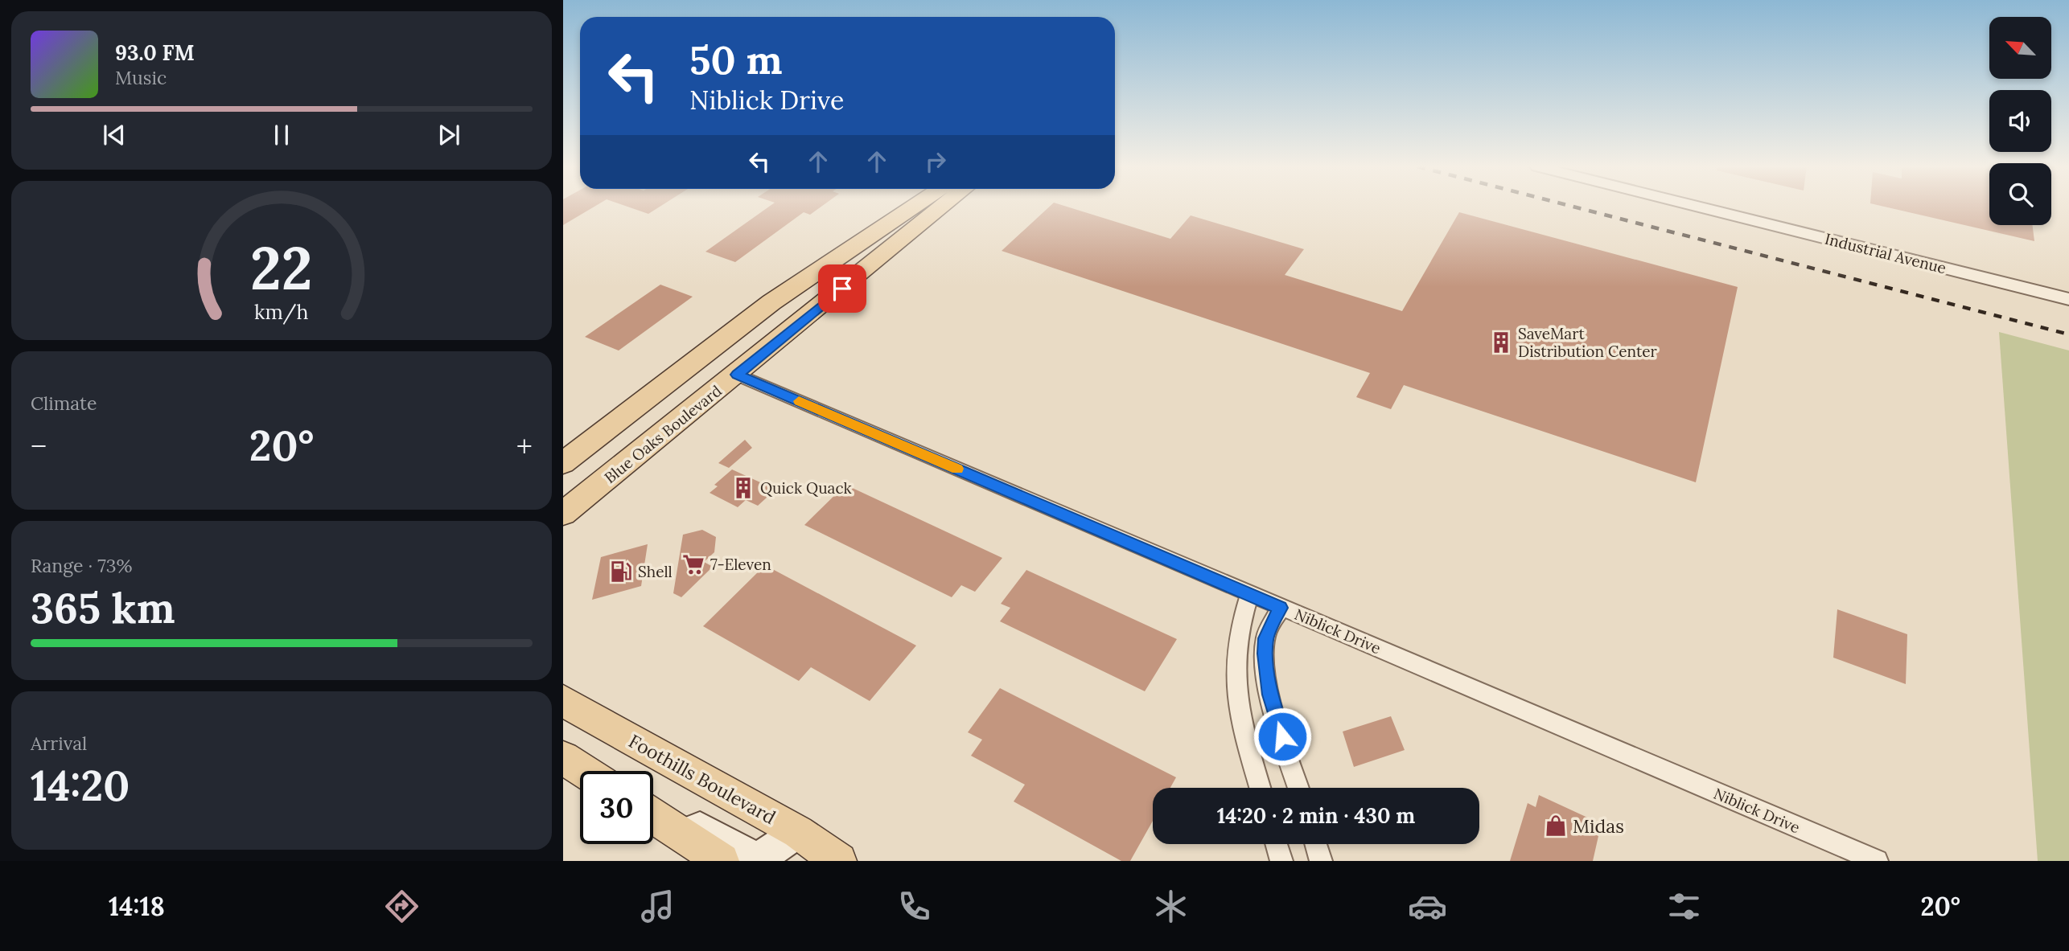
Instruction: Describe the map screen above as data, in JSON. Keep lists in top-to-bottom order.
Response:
{
  "streets": {
    "main road": ["Blue Oaks Boulevard", "Foothills Boulevard"],
    "street": ["Industrial Avenue", "Niblick Drive"]
  },
  "crossings": [
    ["Blue Oaks Boulevard", "Niblick Drive"]
  ],
  "places": {
    "building": ["SaveMart Distribution Center", "Quick Quack"],
    "supermarket": ["7-Eleven"],
    "fuel station": ["Shell"],
    "shop": ["Midas"]
  },
  "north": "top left",
  "page": {
    "turn": ["50 m", "Niblick Drive"],
    "song": ["93.0 FM", "Music"],
    "tile": [
      "Climate",
      ["Range · 73%", "365 km"],
      ["Arrival", "14:20"]
    ],
    "heat": ["−", "20°", "+"],
    "limit": "30",
    "trip": "14:20 · 2 min · 430 m",
    "tabs": ["14:18", "20°"],
    "gauge": ["22", "km/h"]
  }
}
